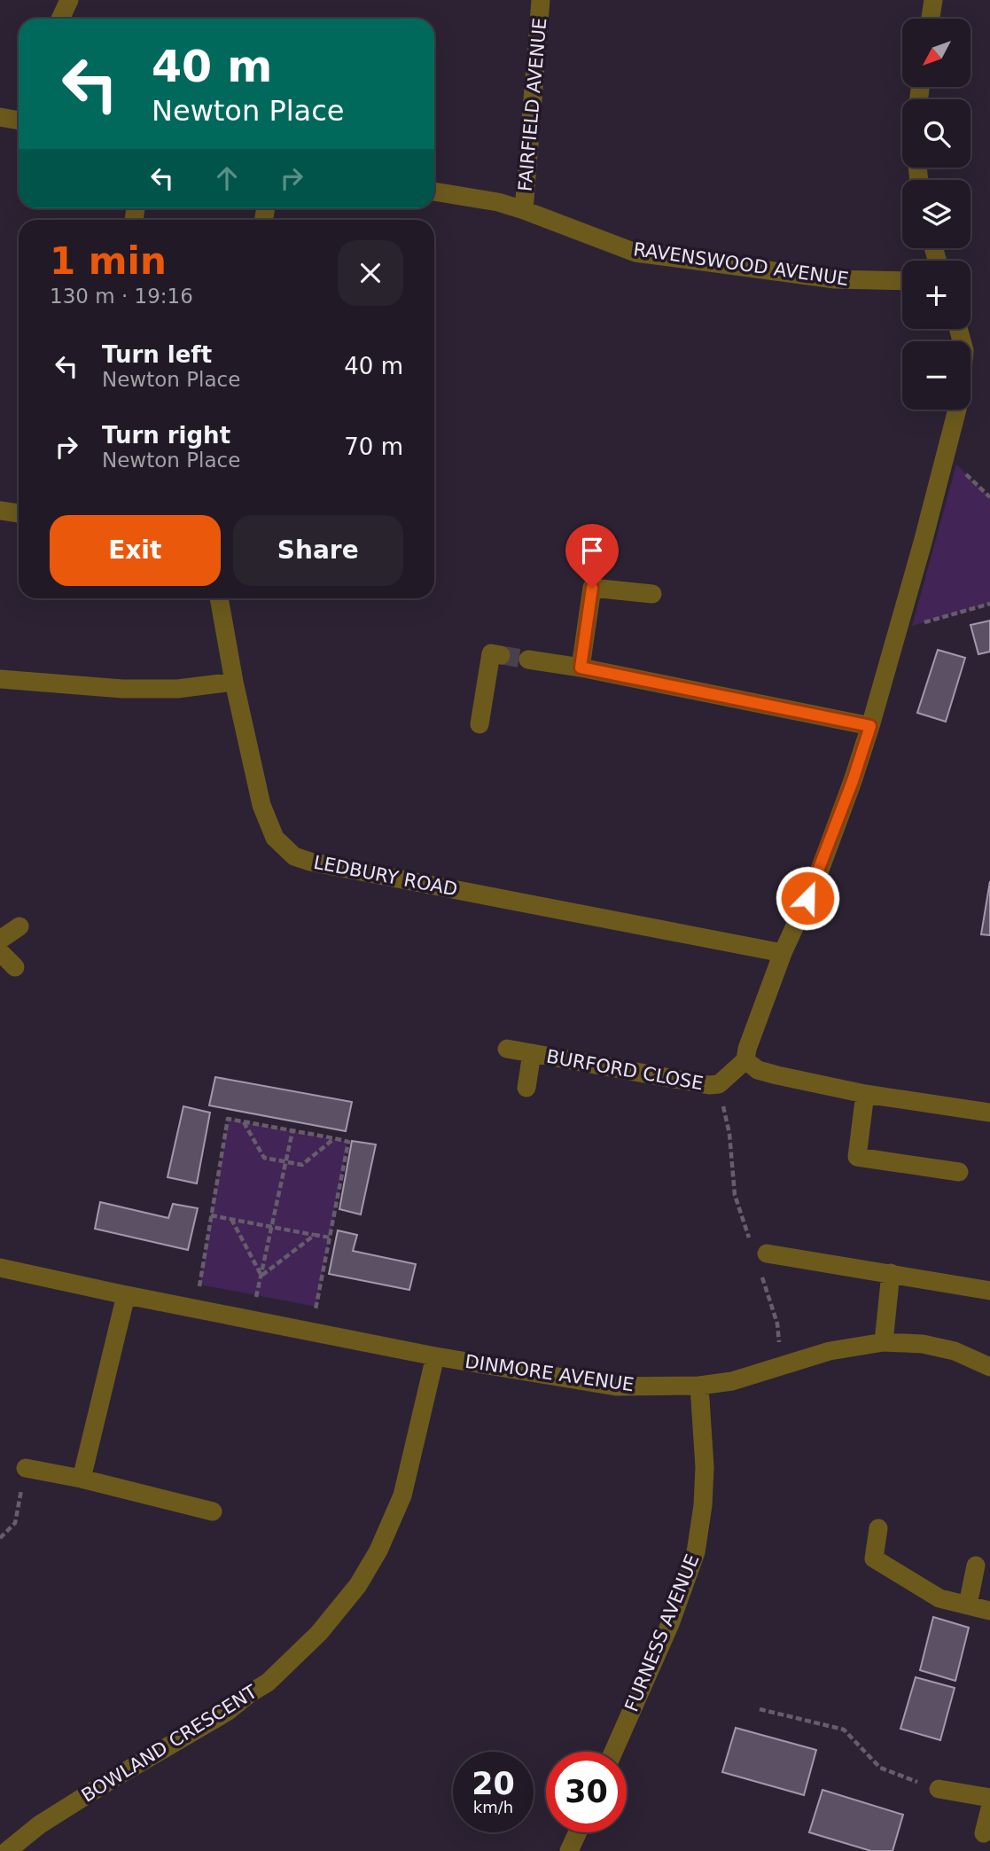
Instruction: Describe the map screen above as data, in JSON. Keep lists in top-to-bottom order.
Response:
{
  "streets": {
    "street": [
      "FAIRFIELD AVENUE",
      "RAVENSWOOD AVENUE",
      "LEDBURY ROAD",
      "BURFORD CLOSE",
      "DINMORE AVENUE",
      "FURNESS AVENUE",
      "BOWLAND CRESCENT"
    ]
  },
  "crossings": [
    ["FAIRFIELD AVENUE", "RAVENSWOOD AVENUE"],
    ["DINMORE AVENUE", "FURNESS AVENUE"],
    ["DINMORE AVENUE", "BOWLAND CRESCENT"]
  ],
  "north": "bottom left",
  "page": {
    "map_buttons": ["+", "−"],
    "turn": ["40 m", "Newton Place"],
    "heading": ["1 min", "130 m · 19:16"],
    "list": [
      {
        "name": "Turn left",
        "note": "Newton Place",
        "value": "40 m"
      },
      {
        "name": "Turn right",
        "note": "Newton Place",
        "value": "70 m"
      }
    ],
    "buttons": ["Exit", "Share"],
    "speed": "20 km/h",
    "limit": "30"
  }
}
